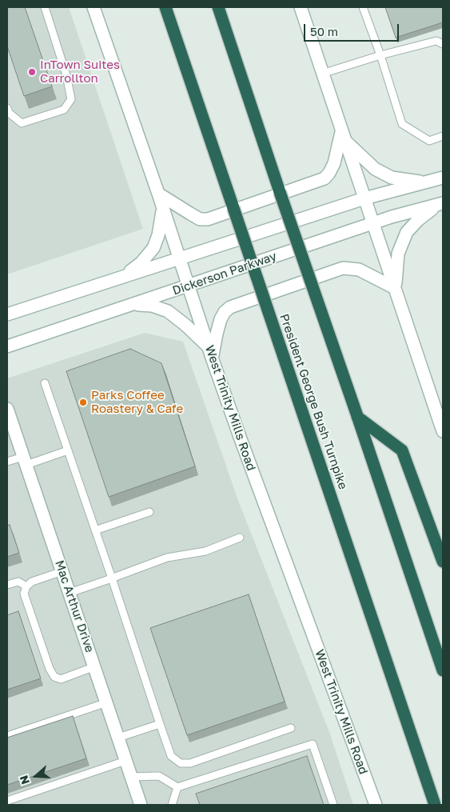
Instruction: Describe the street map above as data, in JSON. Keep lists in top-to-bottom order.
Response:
{
  "streets": {
    "highway": ["President George Bush Turnpike"],
    "main road": ["Dickerson Parkway", "West Trinity Mills Road", "Mac Arthur Drive"]
  },
  "crossings": [
    ["Dickerson Parkway", "West Trinity Mills Road"]
  ],
  "places": ["InTown Suites Carrollton", "Parks Coffee Roastery & Cafe"],
  "scale_bar": "50 m",
  "north": "left"
}
